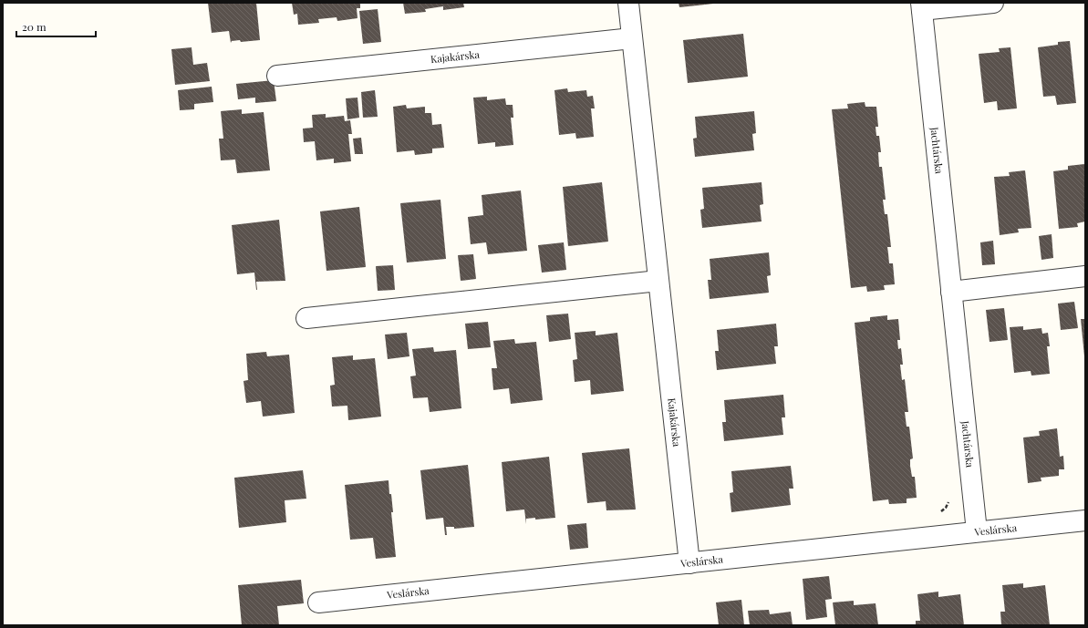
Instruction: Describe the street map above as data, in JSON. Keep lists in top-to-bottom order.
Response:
{
  "streets": {
    "street": ["Kajakárska", "Jachtárska", "Veslárska"]
  },
  "crossings": [
    ["Kajakárska", "Veslárska"],
    ["Jachtárska", "Veslárska"]
  ],
  "scale_bar": "20 m"
}
